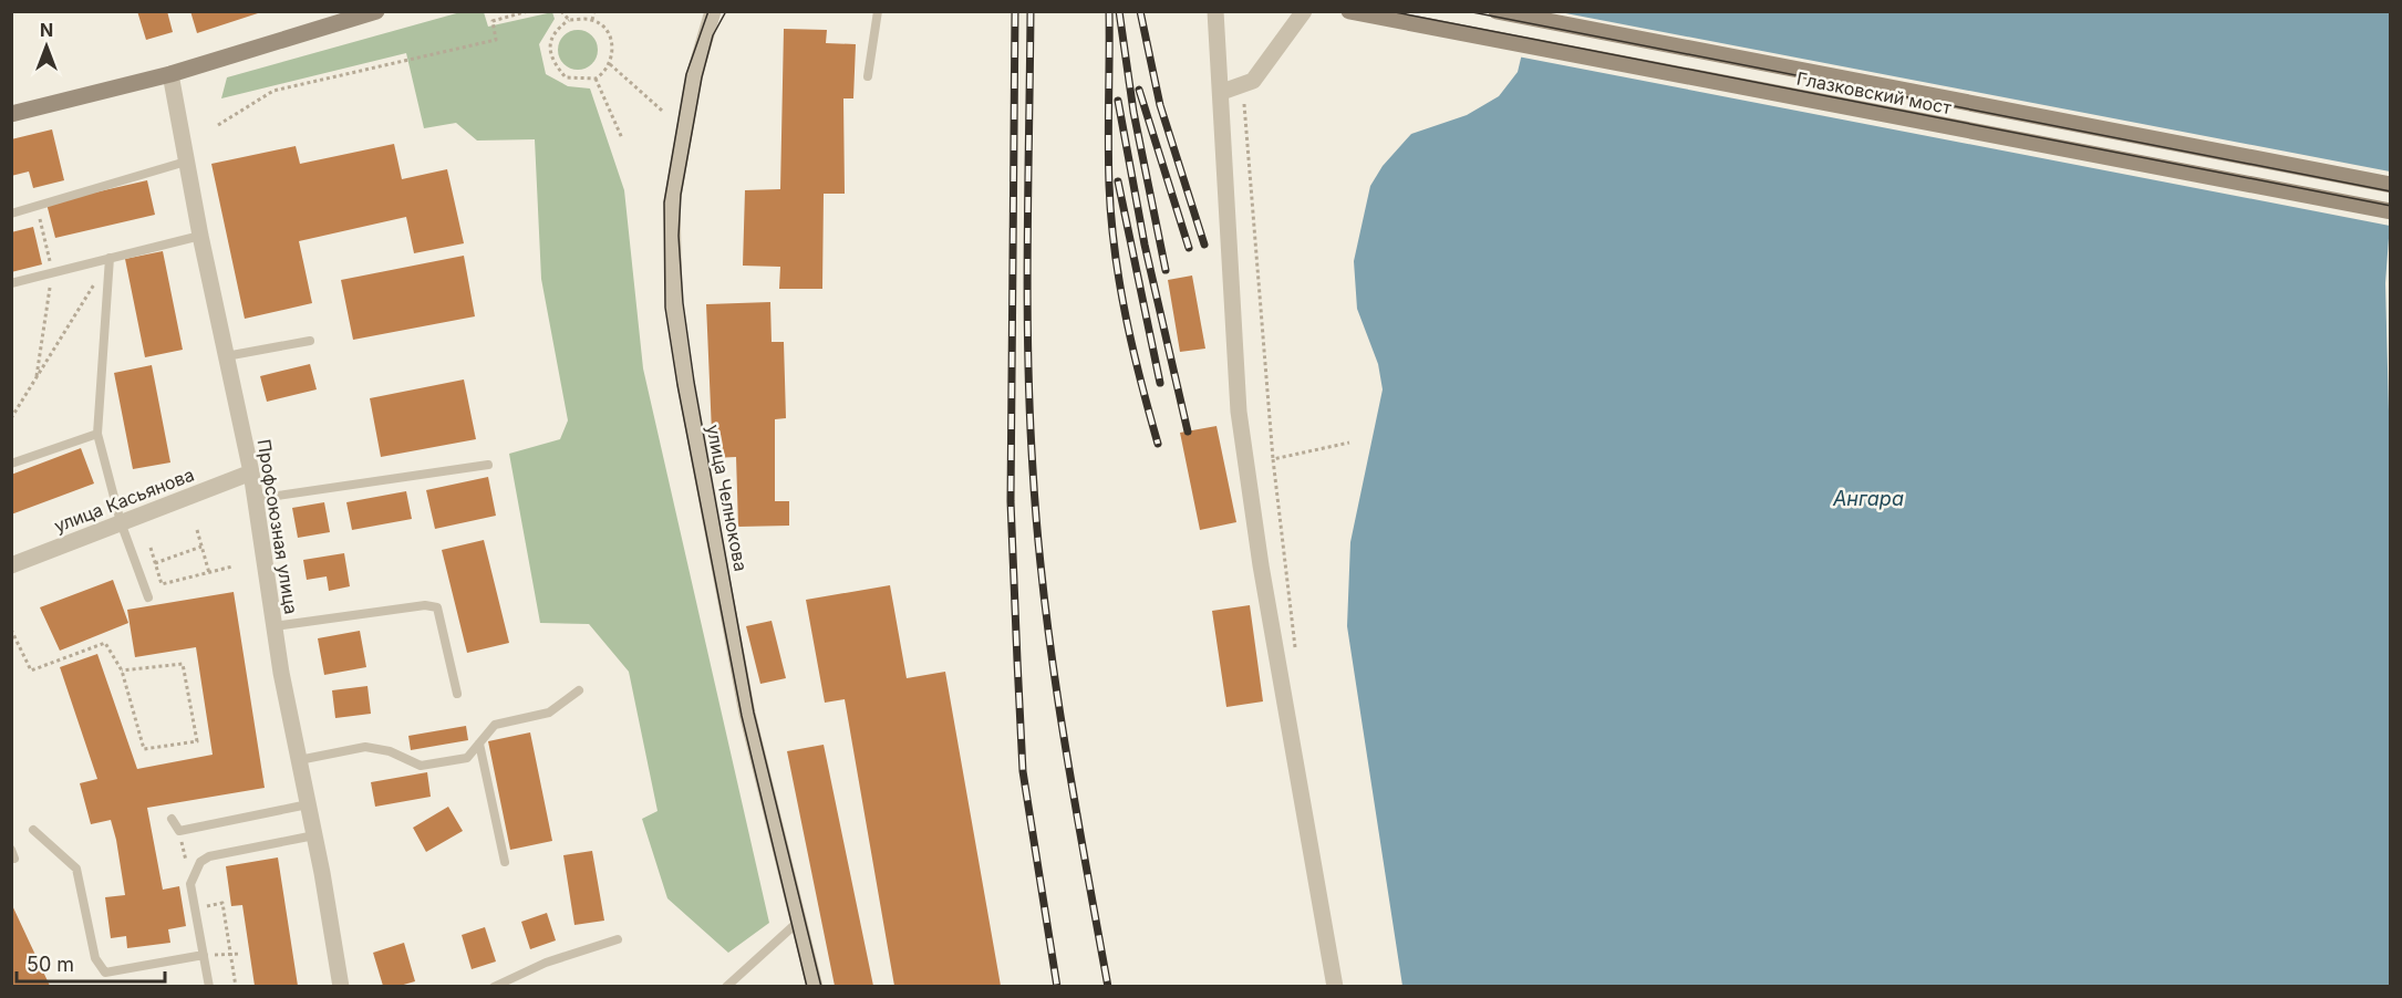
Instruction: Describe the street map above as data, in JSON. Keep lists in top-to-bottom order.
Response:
{
  "streets": {
    "main road": ["Глазковский мост"],
    "street": ["улица Челнокова", "улица Касьянова", "Профсоюзная улица"]
  },
  "crossings": [
    ["улица Касьянова", "Профсоюзная улица"]
  ],
  "water": ["Ангара"],
  "scale_bar": "50 m",
  "north": "top"
}
